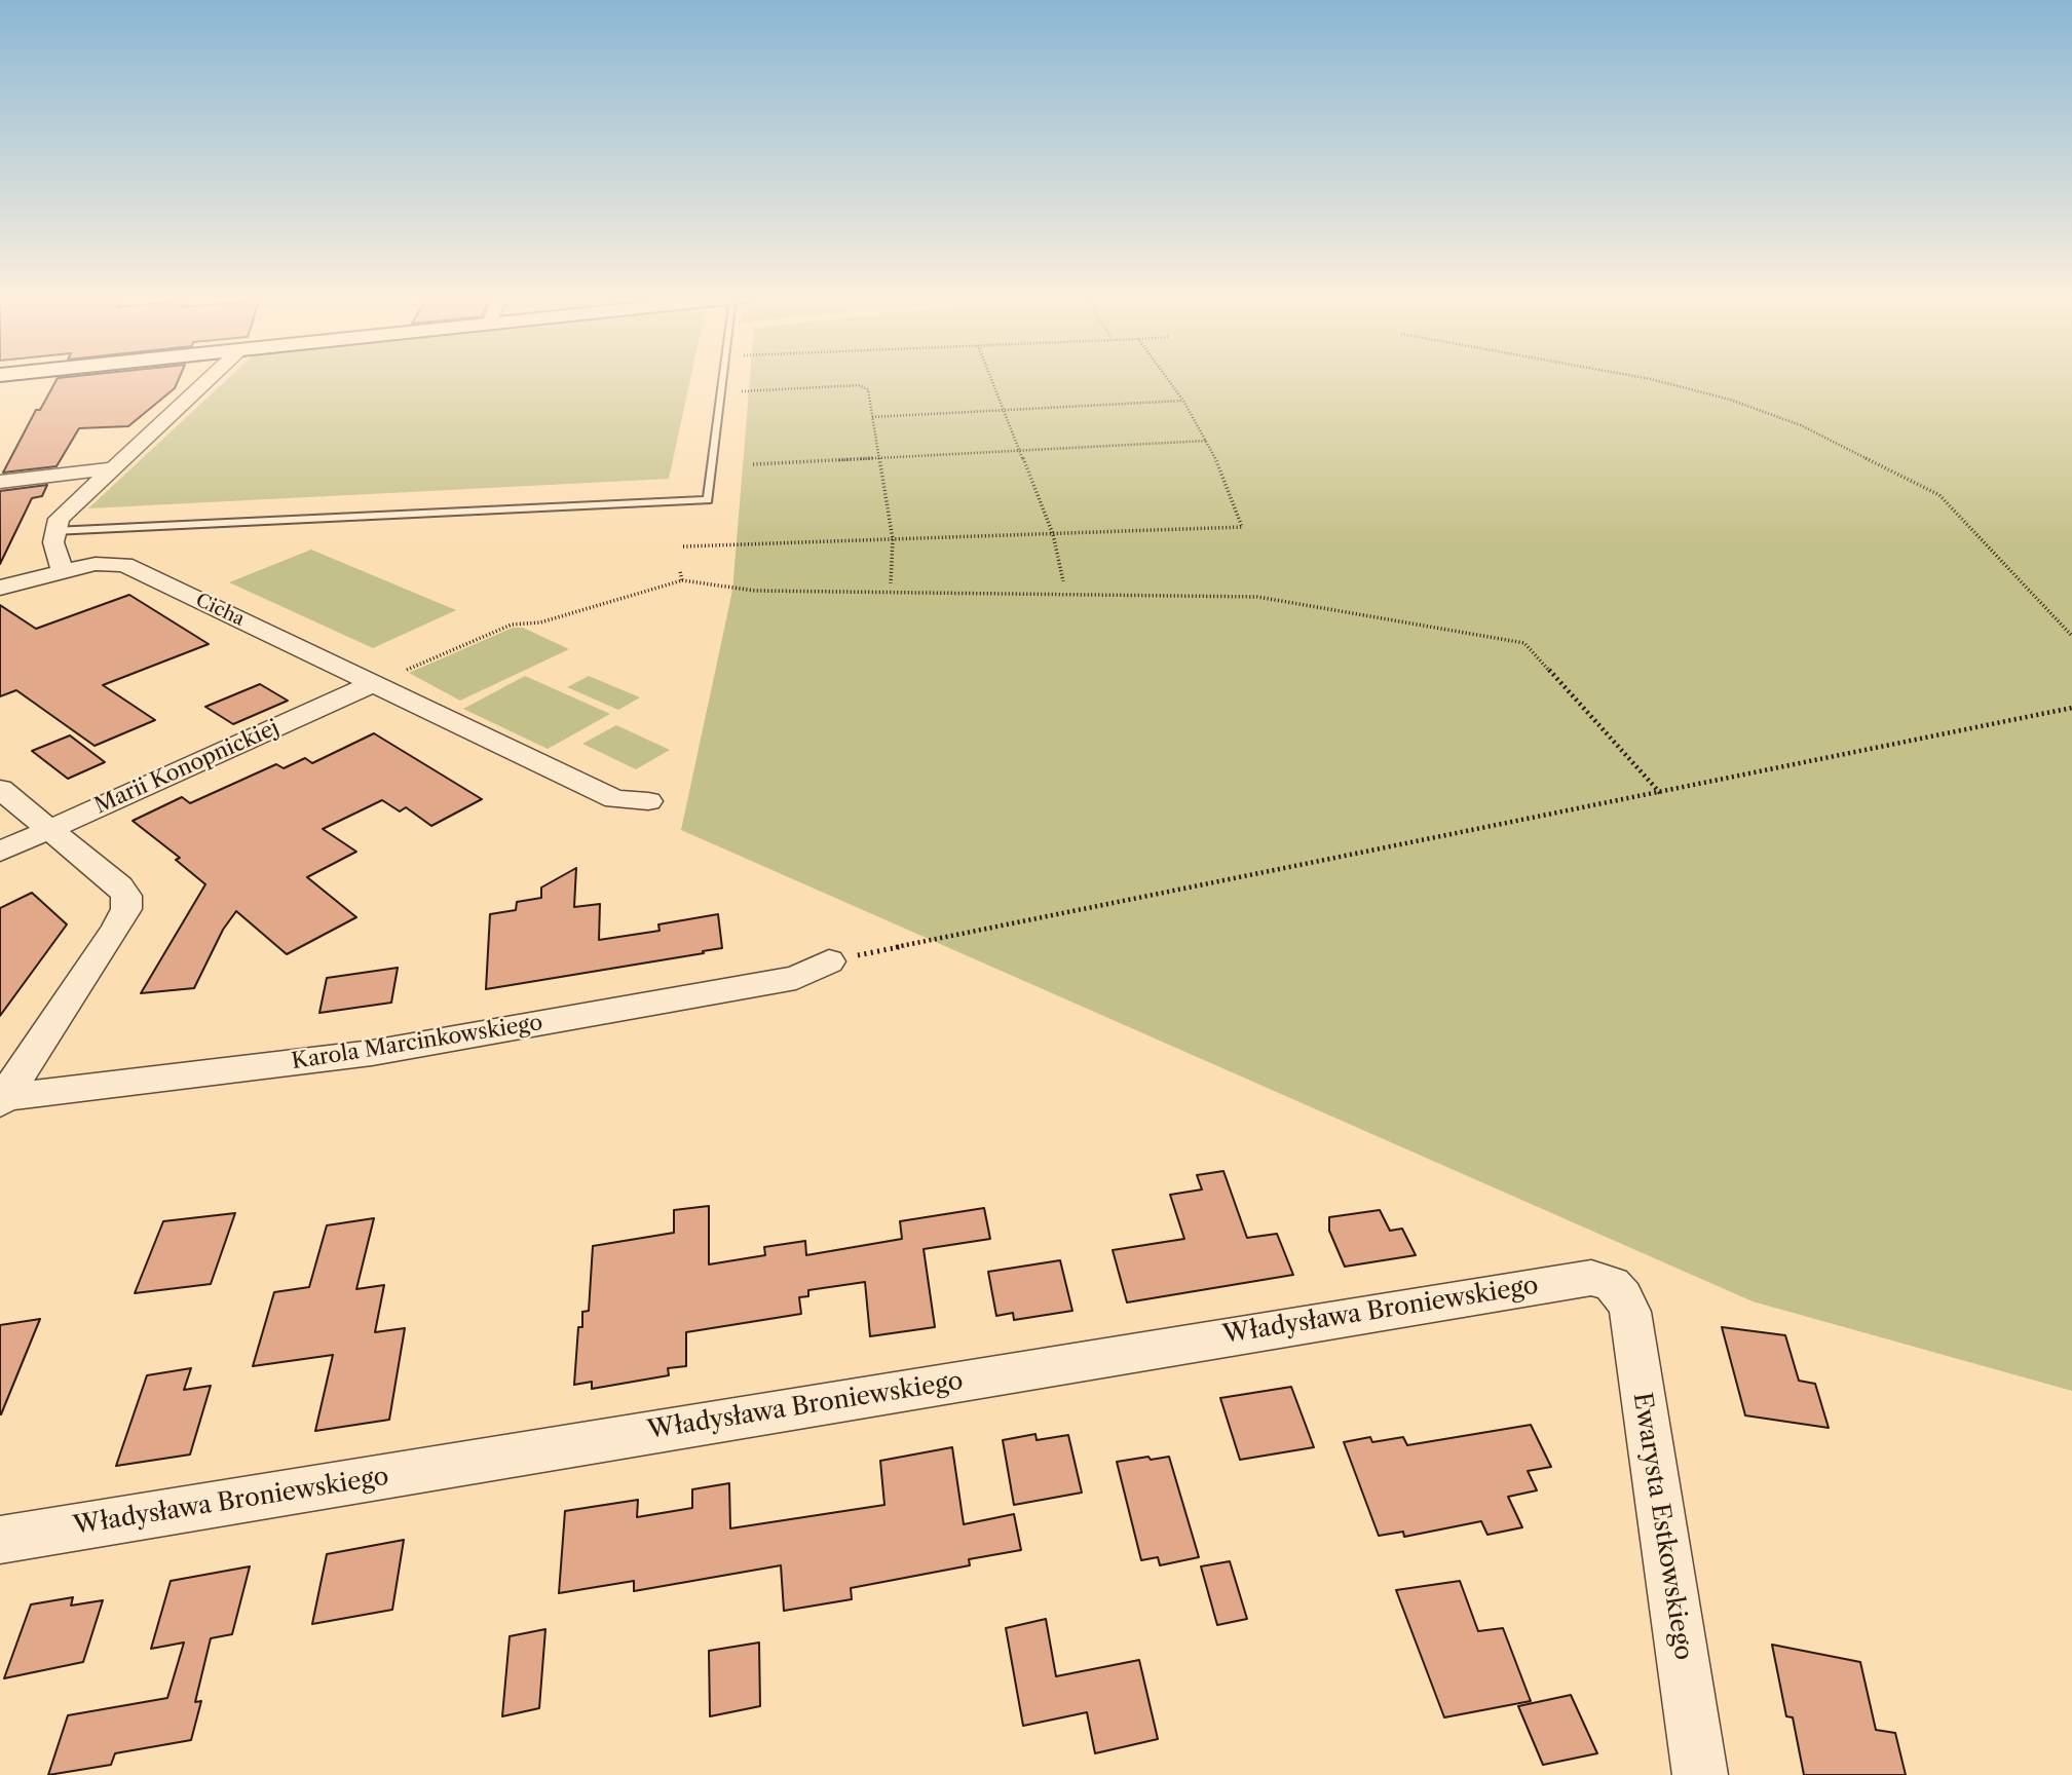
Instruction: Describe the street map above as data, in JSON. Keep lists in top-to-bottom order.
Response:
{
  "streets": {
    "street": [
      "Cicha",
      "Marii Konopnickiej",
      "Karola Marcinkowskiego",
      "Władysława Broniewskiego",
      "Ewarysta Estkowskiego"
    ]
  },
  "crossings": [
    ["Cicha", "Marii Konopnickiej"],
    ["Władysława Broniewskiego", "Ewarysta Estkowskiego"]
  ]
}
